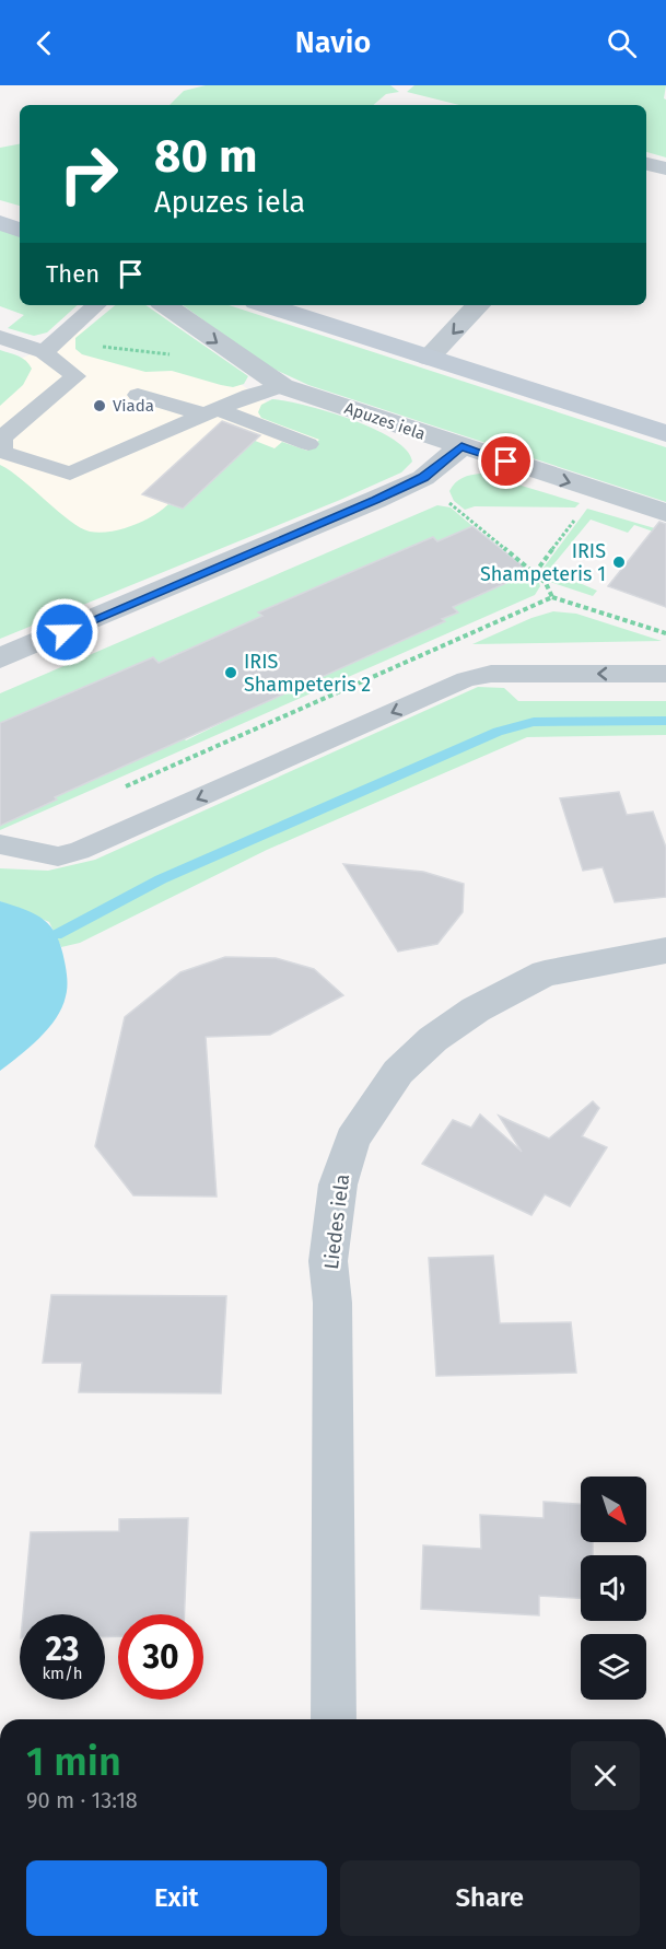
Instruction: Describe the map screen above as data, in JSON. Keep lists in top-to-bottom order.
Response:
{
  "streets": {
    "street": ["Apuzes iela", "Liedes iela"]
  },
  "places": ["Viada", "IRIS Shampeteris 1", "IRIS Shampeteris 2"],
  "north": "bottom right",
  "page": {
    "header": "Navio",
    "turn": ["80 m", "Apuzes iela"],
    "then": "Then",
    "speed": "23 km/h",
    "limit": "30",
    "heading": ["1 min", "90 m · 13:18"],
    "buttons": ["Exit", "Share"]
  }
}
